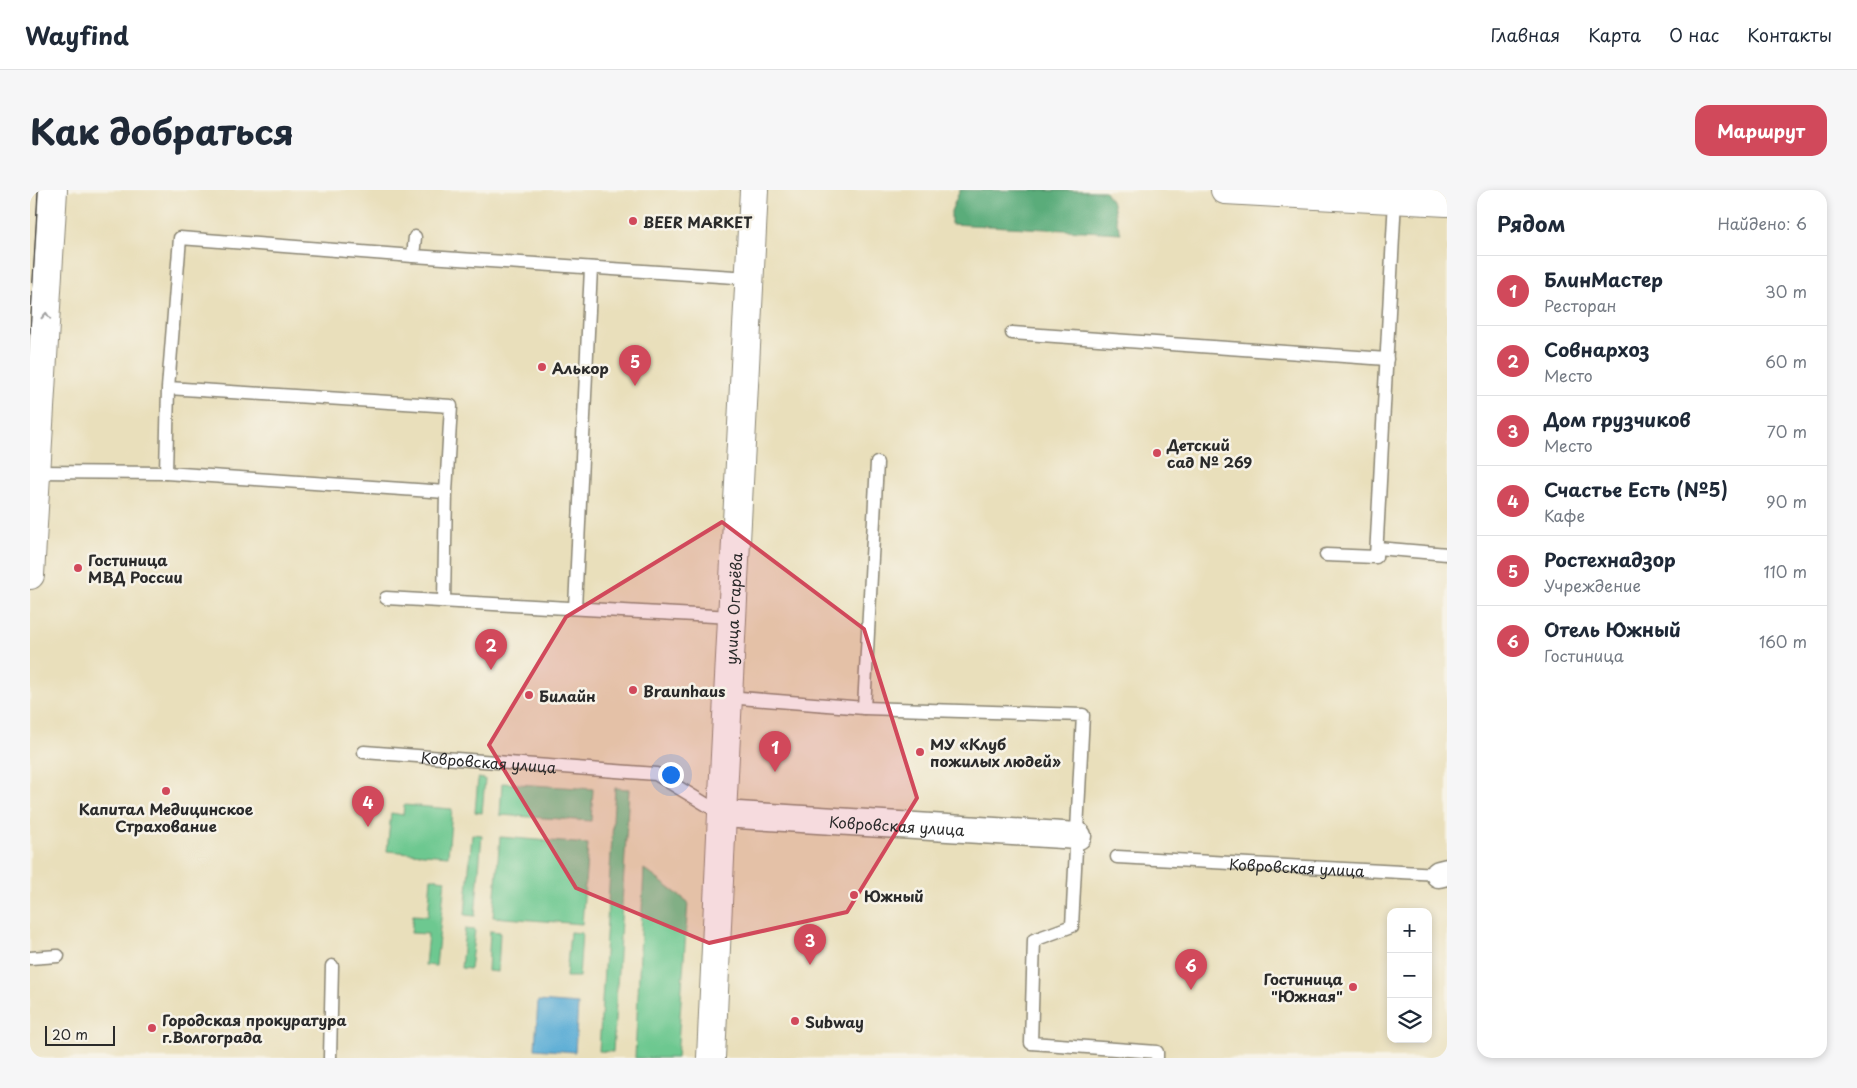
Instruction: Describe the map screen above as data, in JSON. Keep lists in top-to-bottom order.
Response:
{
  "streets": {
    "main road": ["улица Огарёва"],
    "street": ["Ковровская улица"]
  },
  "crossings": [
    ["улица Огарёва", "Ковровская улица"]
  ],
  "places": [
    "BEER MARKET",
    "Алькор",
    "Детский сад № 269",
    "Гостиница МВД России",
    "Braunhaus",
    "Билайн",
    "МУ «Клуб пожилых людей»",
    "Капитал Медицинское Страхование",
    "Южный",
    "Гостиница \"Южная\"",
    "Subway",
    "Городская прокуратура г.Волгограда"
  ],
  "scale_bar": "20 m",
  "page": {
    "header": "Wayfind",
    "nav": [
      "Главная",
      "Карта",
      "О нас",
      "Контакты"
    ],
    "title": "Как добраться",
    "buttons": "Маршрут",
    "heading": ["Рядом", "Найдено: 6"],
    "list": [
      {
        "mark": "1",
        "name": "БлинМастер",
        "note": "Ресторан",
        "value": "30 m"
      },
      {
        "mark": "2",
        "name": "Совнархоз",
        "note": "Место",
        "value": "60 m"
      },
      {
        "mark": "3",
        "name": "Дом грузчиков",
        "note": "Место",
        "value": "70 m"
      },
      {
        "mark": "4",
        "name": "Счастье Есть (№5)",
        "note": "Кафе",
        "value": "90 m"
      },
      {
        "mark": "5",
        "name": "Ростехнадзор",
        "note": "Учреждение",
        "value": "110 m"
      },
      {
        "mark": "6",
        "name": "Отель Южный",
        "note": "Гостиница",
        "value": "160 m"
      }
    ],
    "pins": [
      "5",
      "2",
      "1",
      "4",
      "3",
      "6"
    ],
    "map_buttons": ["+", "−"],
    "scale": "20 m"
  }
}
